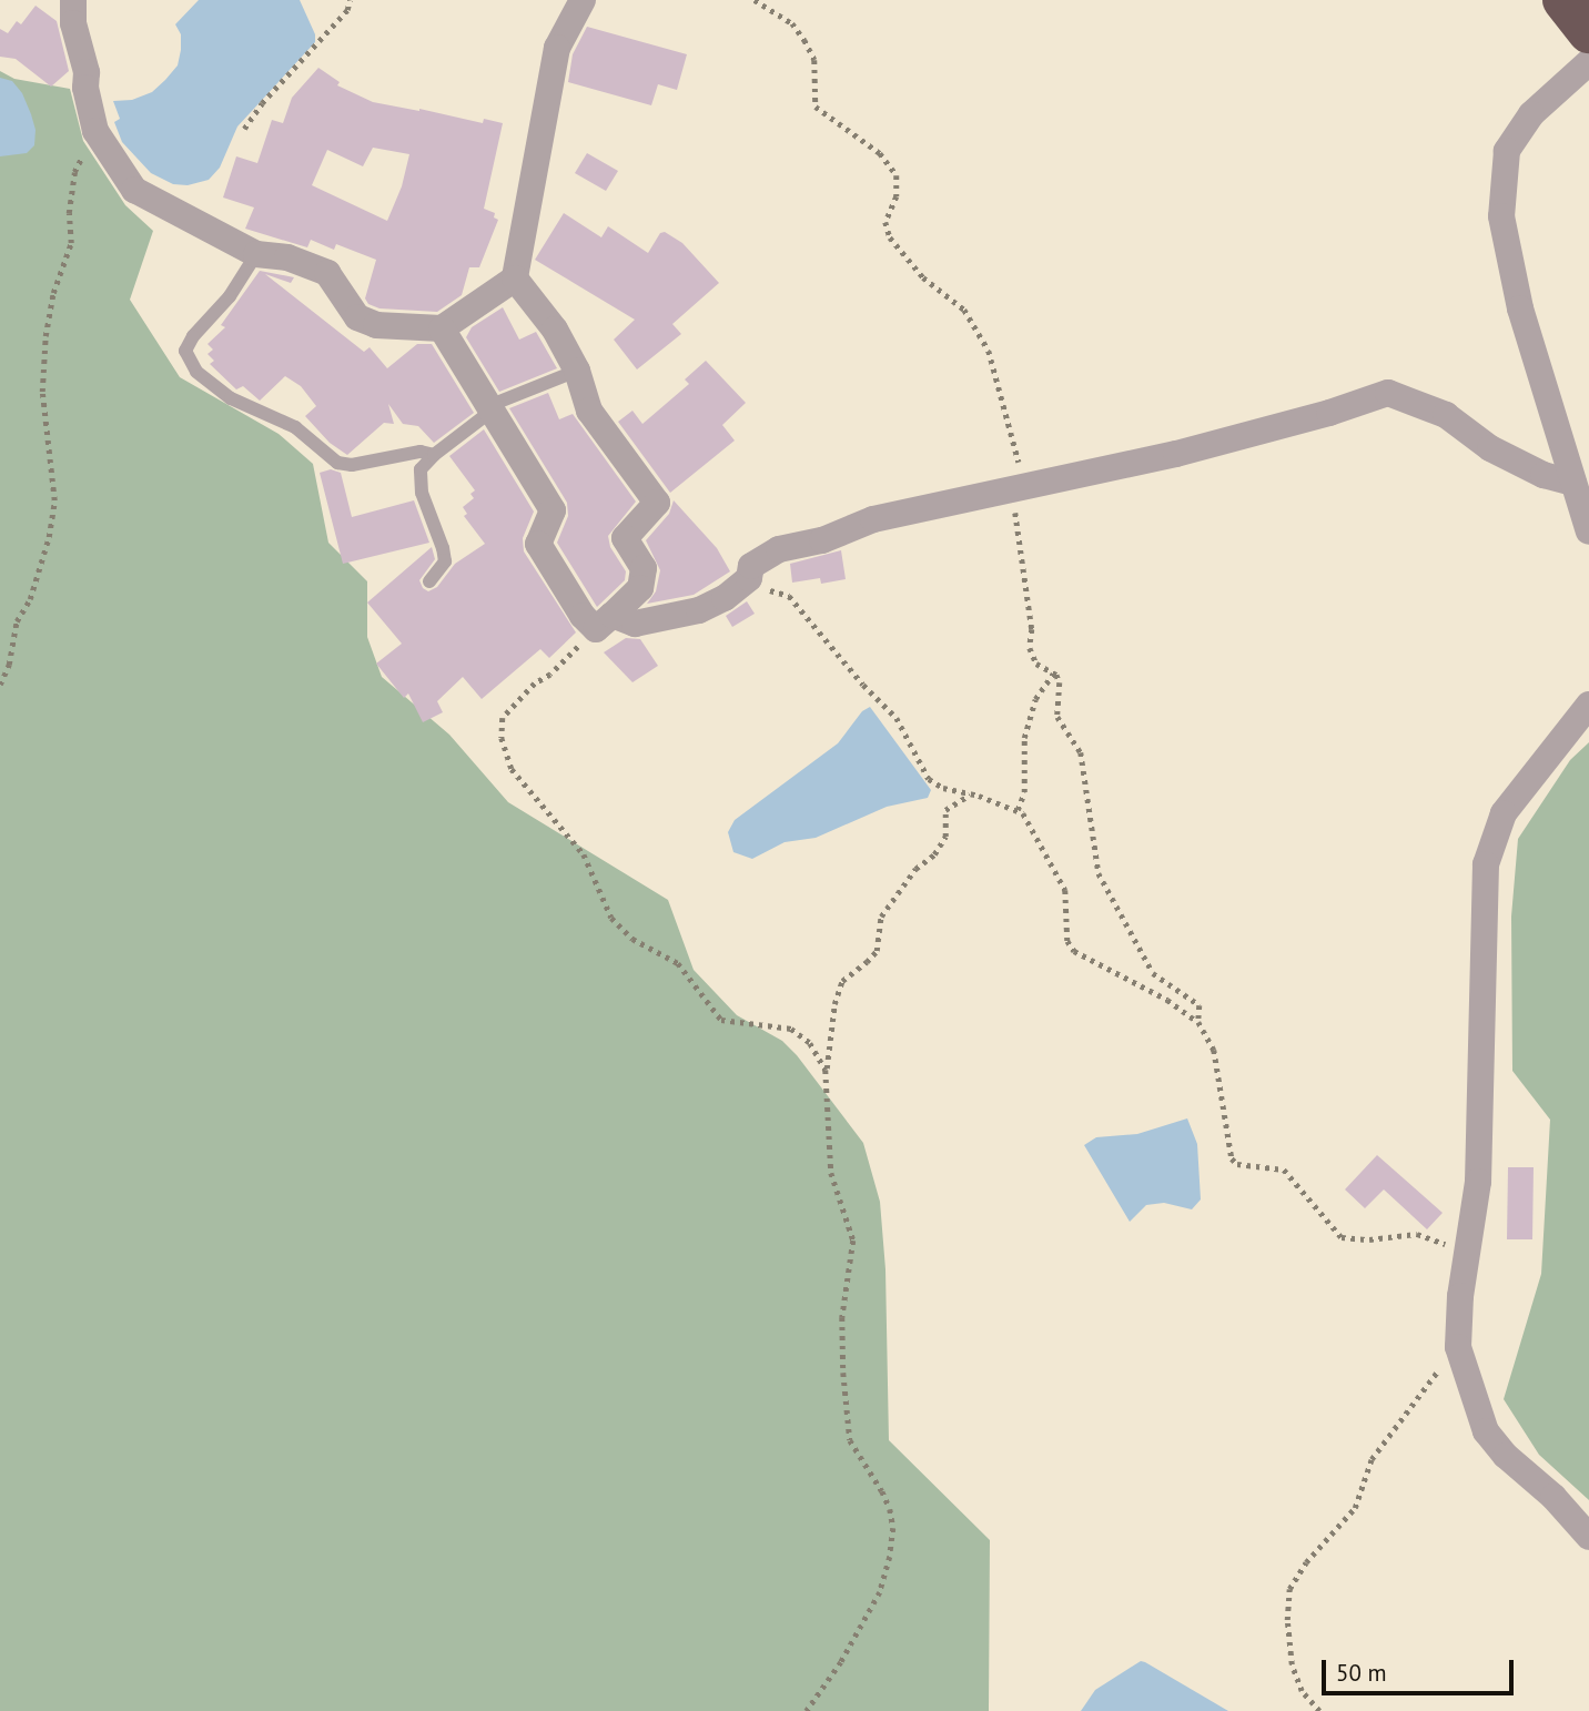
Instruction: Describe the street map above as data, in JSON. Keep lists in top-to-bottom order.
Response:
{
  "scale_bar": "50 m"
}
